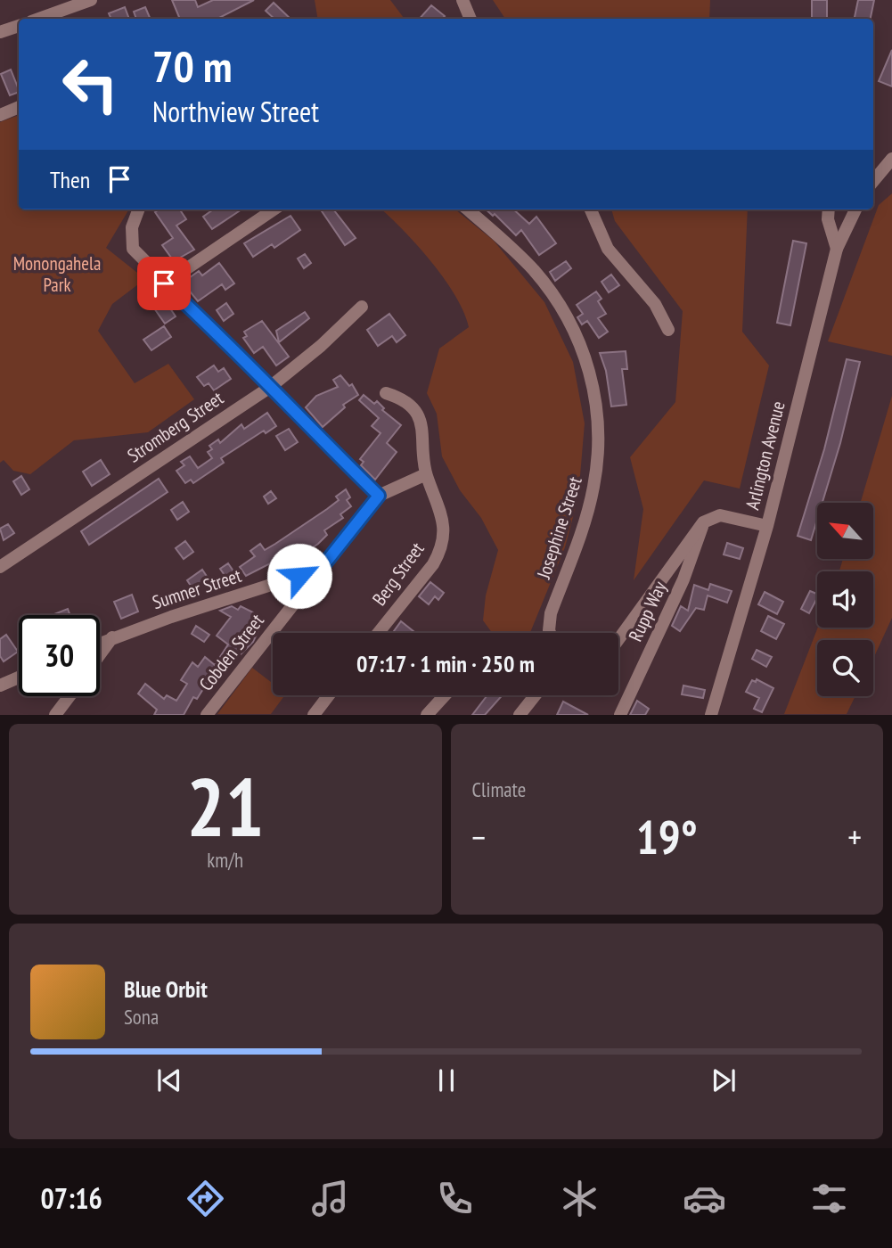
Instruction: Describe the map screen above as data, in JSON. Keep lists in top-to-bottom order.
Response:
{
  "streets": {
    "street": [
      "Stromberg Street",
      "Arlington Avenue",
      "Josephine Street",
      "Berg Street",
      "Sumner Street",
      "Rupp Way",
      "Cobden Street"
    ]
  },
  "crossings": [
    ["Sumner Street", "Cobden Street"]
  ],
  "parks": ["Monongahela Park"],
  "north": "top left",
  "page": {
    "turn": ["70 m", "Northview Street"],
    "then": "Then",
    "limit": "30",
    "trip": "07:17 · 1 min · 250 m",
    "tile": [
      ["21", "km/h"],
      "Climate"
    ],
    "heat": ["−", "19°", "+"],
    "song": ["Blue Orbit", "Sona"],
    "tabs": "07:16"
  }
}
